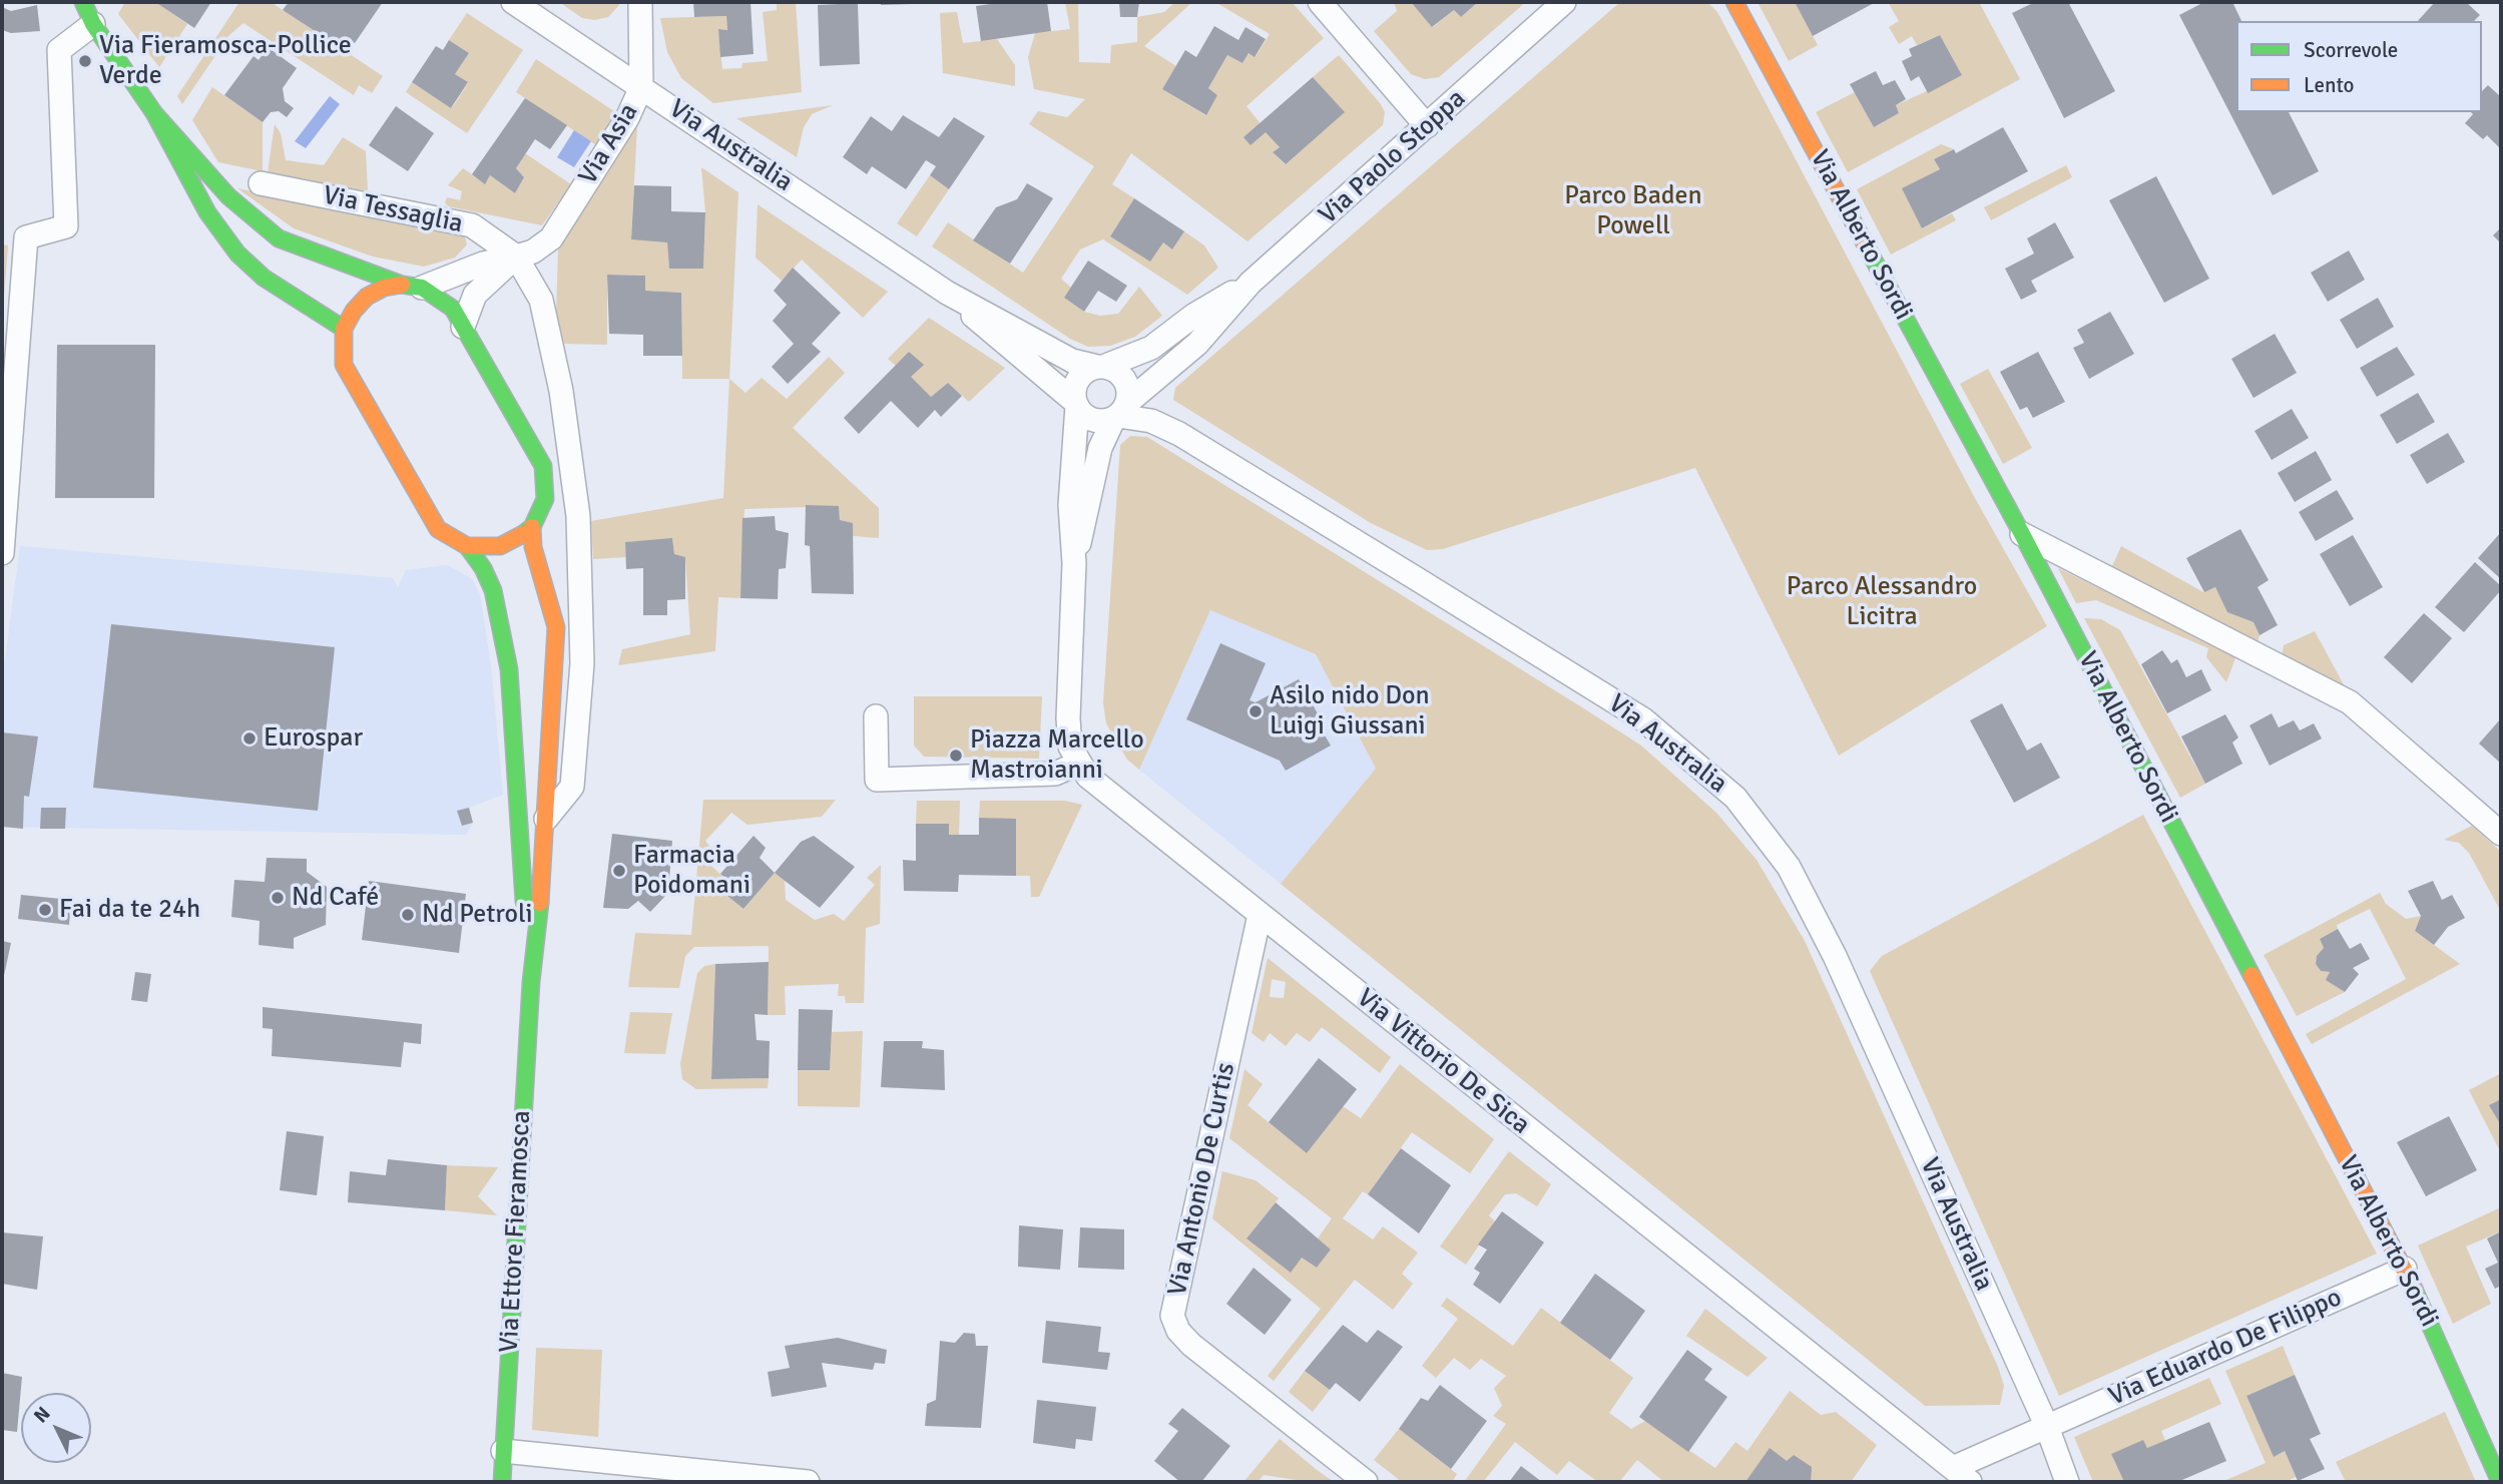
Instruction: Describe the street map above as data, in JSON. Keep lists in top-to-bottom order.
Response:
{
  "streets": {
    "main road": ["Via Alberto Sordi", "Via Ettore Fieramosca"],
    "street": [
      "Via Asia",
      "Via Australia",
      "Via Paolo Stoppa",
      "Via Tessaglia",
      "Via Vittorio De Sica",
      "Via Antonio De Curtis",
      "Via Eduardo De Filippo"
    ]
  },
  "crossings": [
    ["Via Asia", "Via Australia"],
    ["Via Asia", "Via Tessaglia"],
    ["Via Australia", "Via Eduardo De Filippo"],
    ["Via Alberto Sordi", "Via Eduardo De Filippo"],
    ["Via Vittorio De Sica", "Via Antonio De Curtis"],
    ["Via Vittorio De Sica", "Via Eduardo De Filippo"]
  ],
  "parks": ["Parco Baden Powell", "Parco Alessandro Licitra"],
  "places": [
    "Via Fieramosca-Pollice Verde",
    "Asilo nido Don Luigi Giussani",
    "Eurospar",
    "Piazza Marcello Mastroianni",
    "Farmacia Poidomani",
    "Nd Café",
    "Fai da te 24h",
    "Nd Petroli"
  ],
  "legend": ["Scorrevole", "Lento"],
  "north": "top left"
}
